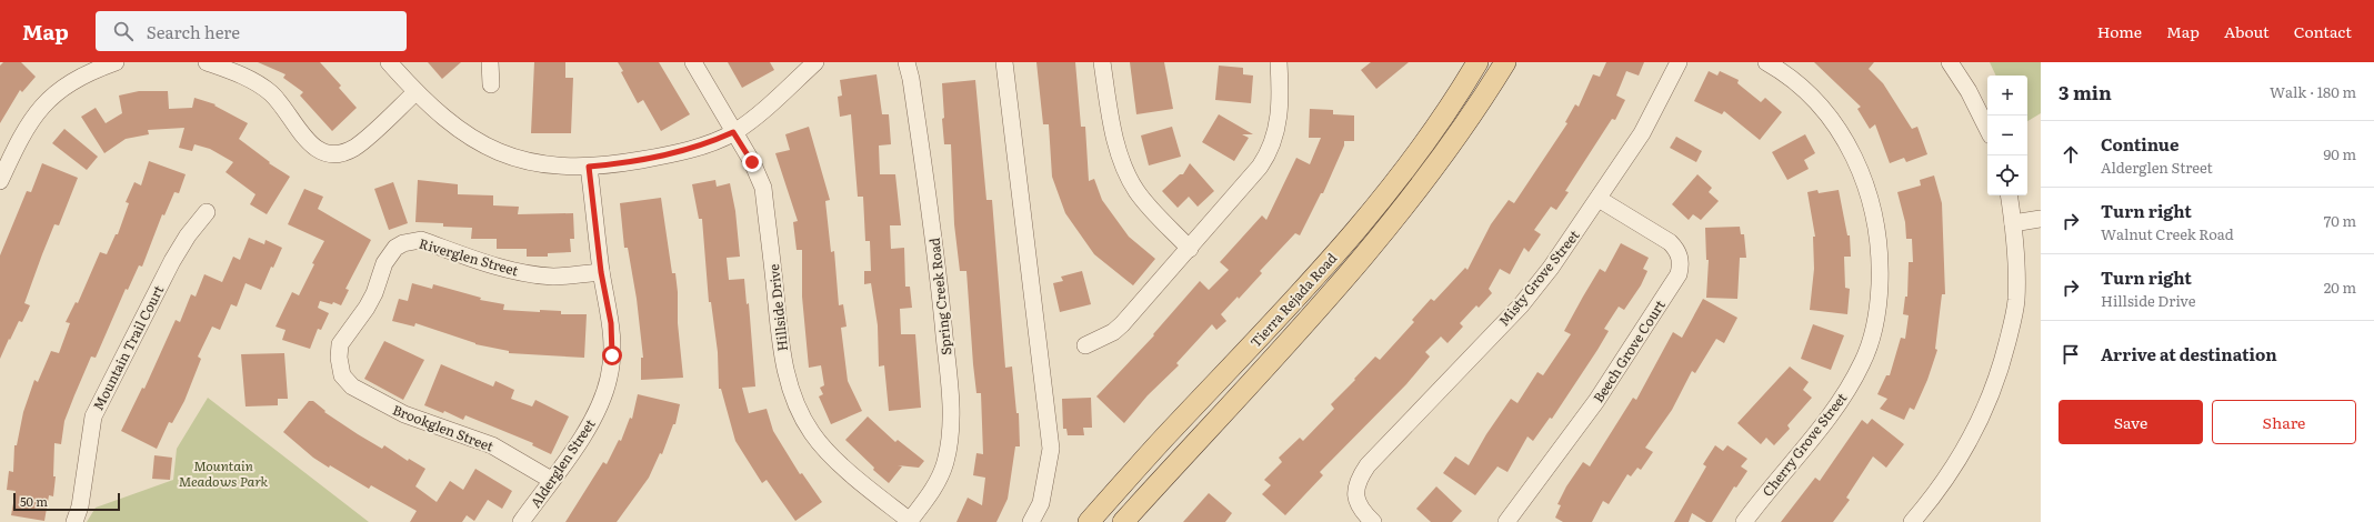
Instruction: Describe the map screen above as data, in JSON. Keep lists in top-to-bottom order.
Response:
{
  "streets": {
    "main road": ["Tierra Rejada Road"],
    "street": [
      "Riverglen Street",
      "Misty Grove Street",
      "Spring Creek Road",
      "Hillside Drive",
      "Mountain Trail Court",
      "Beech Grove Court",
      "Brookglen Street",
      "Cherry Grove Street",
      "Alderglen Street"
    ]
  },
  "crossings": [
    ["Riverglen Street", "Brookglen Street"],
    ["Riverglen Street", "Alderglen Street"],
    ["Misty Grove Street", "Beech Grove Court"],
    ["Spring Creek Road", "Hillside Drive"],
    ["Brookglen Street", "Alderglen Street"]
  ],
  "parks": ["Mountain Meadows Park"],
  "scale_bar": "50 m",
  "page": {
    "header": "Map",
    "search": "Search here",
    "nav": [
      "Home",
      "Map",
      "About",
      "Contact"
    ],
    "heading": ["3 min", "Walk · 180 m"],
    "map_buttons": ["+", "−"],
    "list": [
      ["Continue", "Alderglen Street", "90 m"],
      ["Turn right", "Walnut Creek Road", "70 m"],
      ["Turn right", "Hillside Drive", "20 m"],
      "Arrive at destination"
    ],
    "buttons": ["Save", "Share"],
    "scale": "50 m"
  }
}
